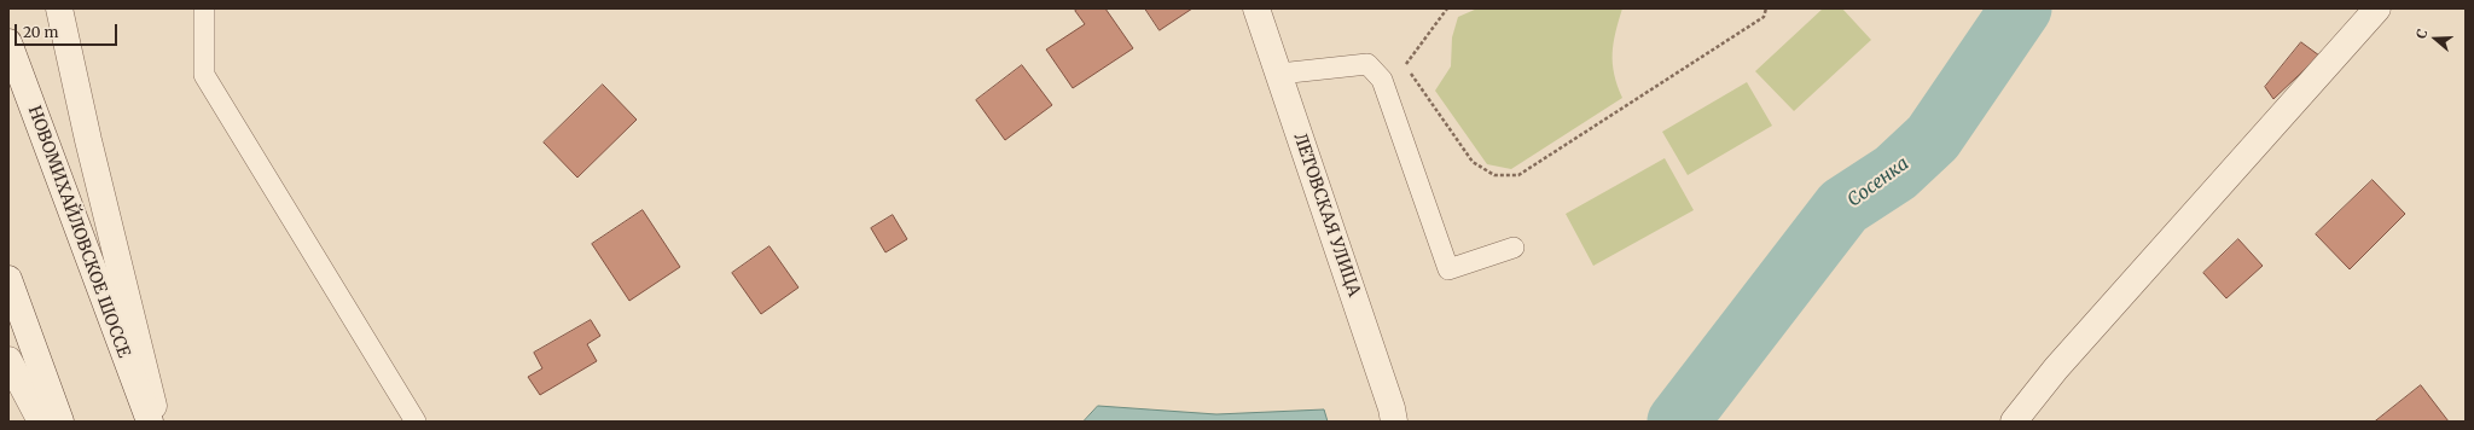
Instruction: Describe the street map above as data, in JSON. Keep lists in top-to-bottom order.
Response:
{
  "streets": {
    "street": ["ЛЕТОВСКАЯ УЛИЦА", "НОВОМИХАЙЛОВСКОЕ ШОССЕ"]
  },
  "water": ["Сосенка"],
  "scale_bar": "20 m",
  "north": "left"
}
